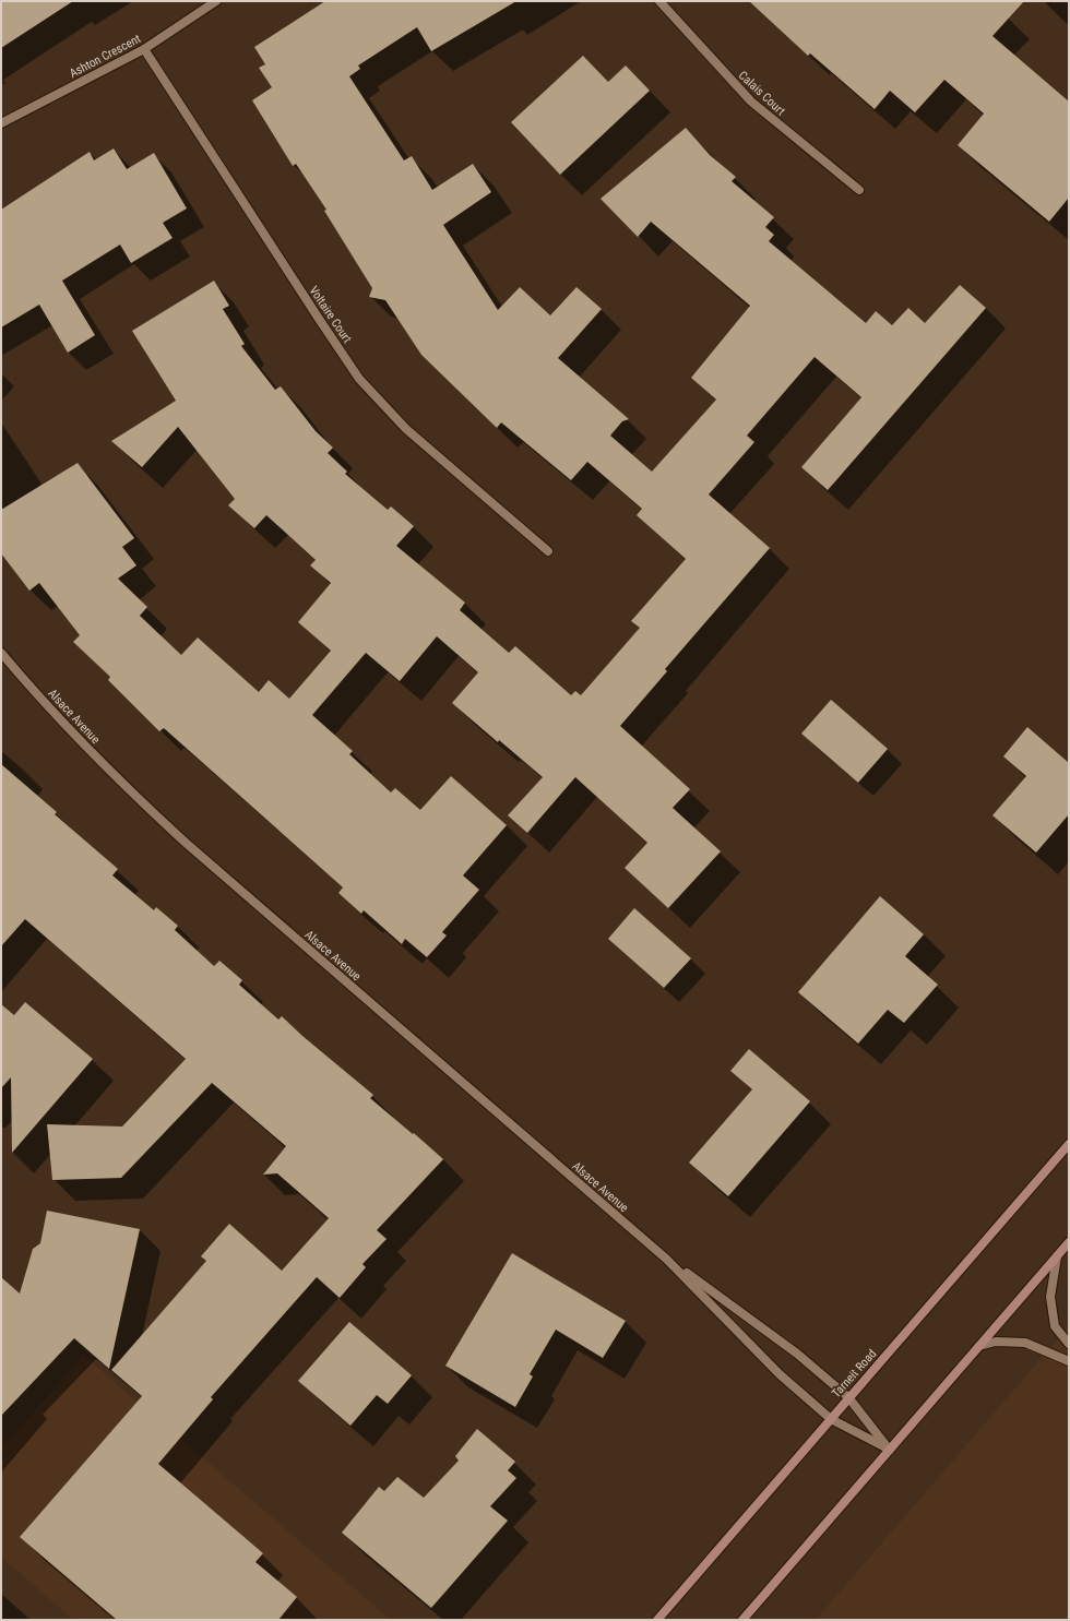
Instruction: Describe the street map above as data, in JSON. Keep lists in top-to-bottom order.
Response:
{
  "streets": {
    "main road": ["Tarneit Road"],
    "street": [
      "Ashton Crescent",
      "Calais Court",
      "Voltaire Court",
      "Alsace Avenue"
    ]
  },
  "crossings": [
    ["Ashton Crescent", "Voltaire Court"],
    ["Alsace Avenue", "Tarneit Road"]
  ]
}
